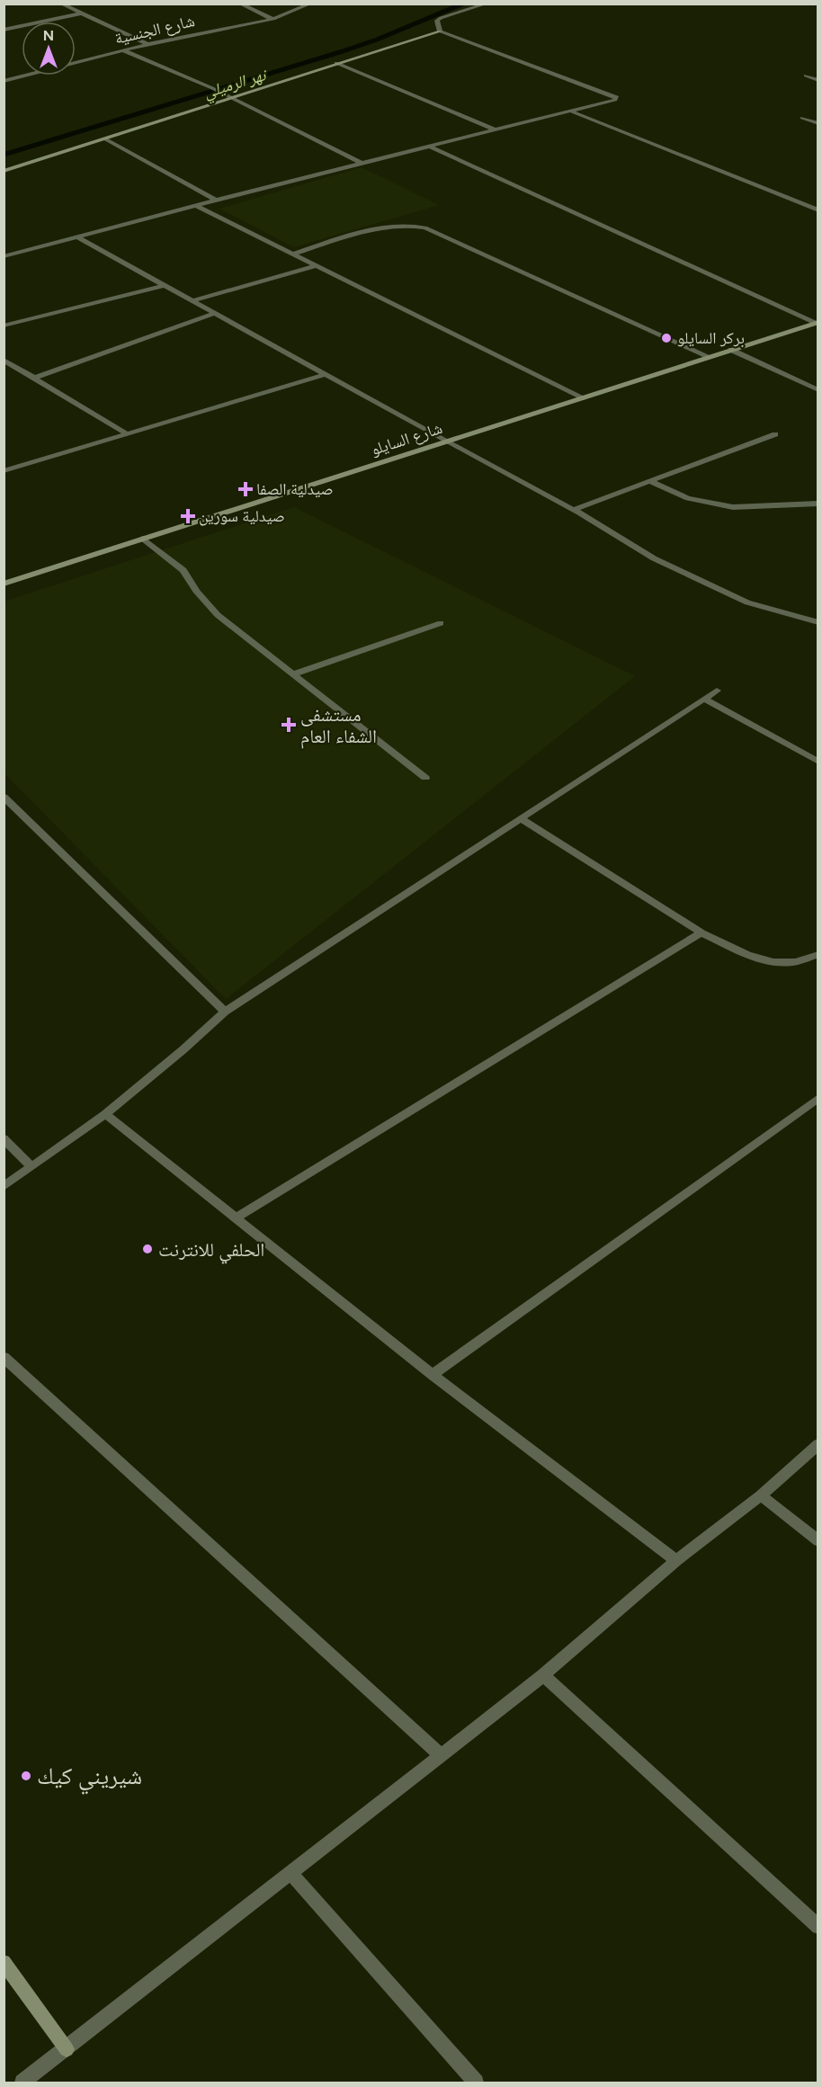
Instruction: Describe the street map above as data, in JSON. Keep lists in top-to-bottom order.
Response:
{
  "streets": {
    "street": ["شارع الجنسية", "شارع السايلو"]
  },
  "water": ["نهر الرميلي"],
  "places": {
    "other": ["بركر السايلو", "الحلفي للانترنت", "شيريني كيك"],
    "health": ["صيدلية الصفا", "صيدلية سورين", "مستشفى الشفاء العام"]
  },
  "north": "top"
}
